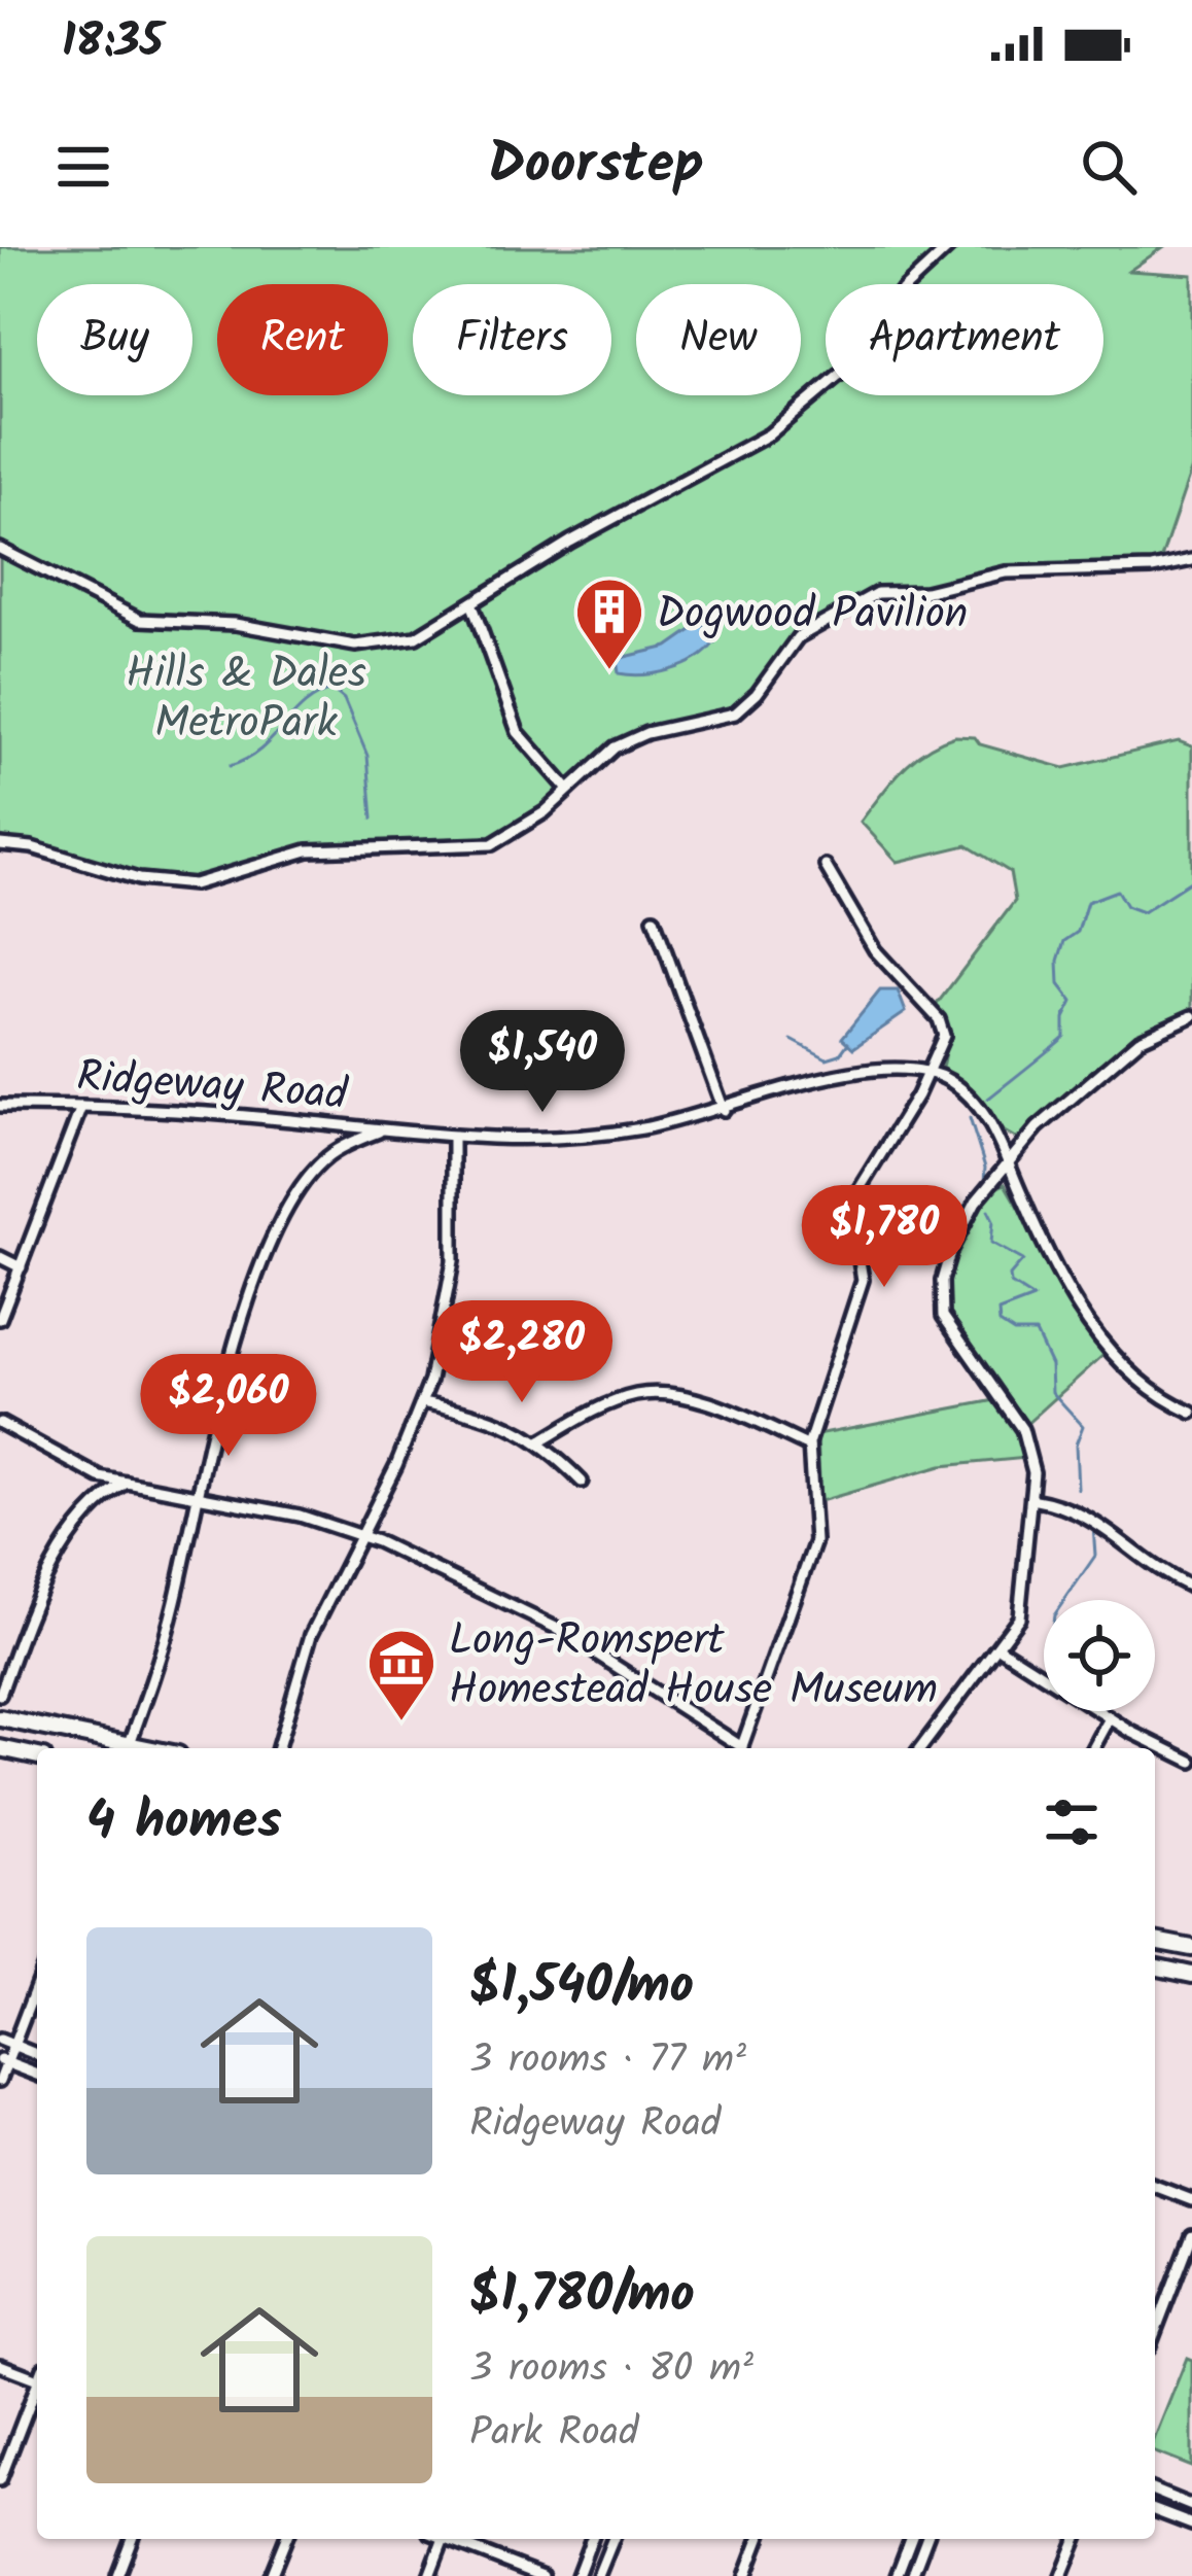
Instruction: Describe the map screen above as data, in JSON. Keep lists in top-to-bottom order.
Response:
{
  "streets": {
    "street": ["Ridgeway Road"]
  },
  "parks": ["Hills & Dales MetroPark"],
  "places": {
    "building": ["Dogwood Pavilion"],
    "museum": ["Long-Romspert Homestead House Museum"]
  },
  "page": {
    "status": "18:35",
    "header": "Doorstep",
    "chip": [
      "Buy",
      "Rent",
      "Filters",
      "New",
      "Apartment"
    ],
    "price": [
      "$1,540",
      "$1,780",
      "$2,280",
      "$2,060"
    ],
    "heading": "4 homes",
    "list": [
      {
        "name": "$1,540/mo",
        "note": "3 rooms · 77 m² · Ridgeway Road"
      },
      {
        "name": "$1,780/mo",
        "note": "3 rooms · 80 m² · Park Road"
      }
    ]
  }
}
